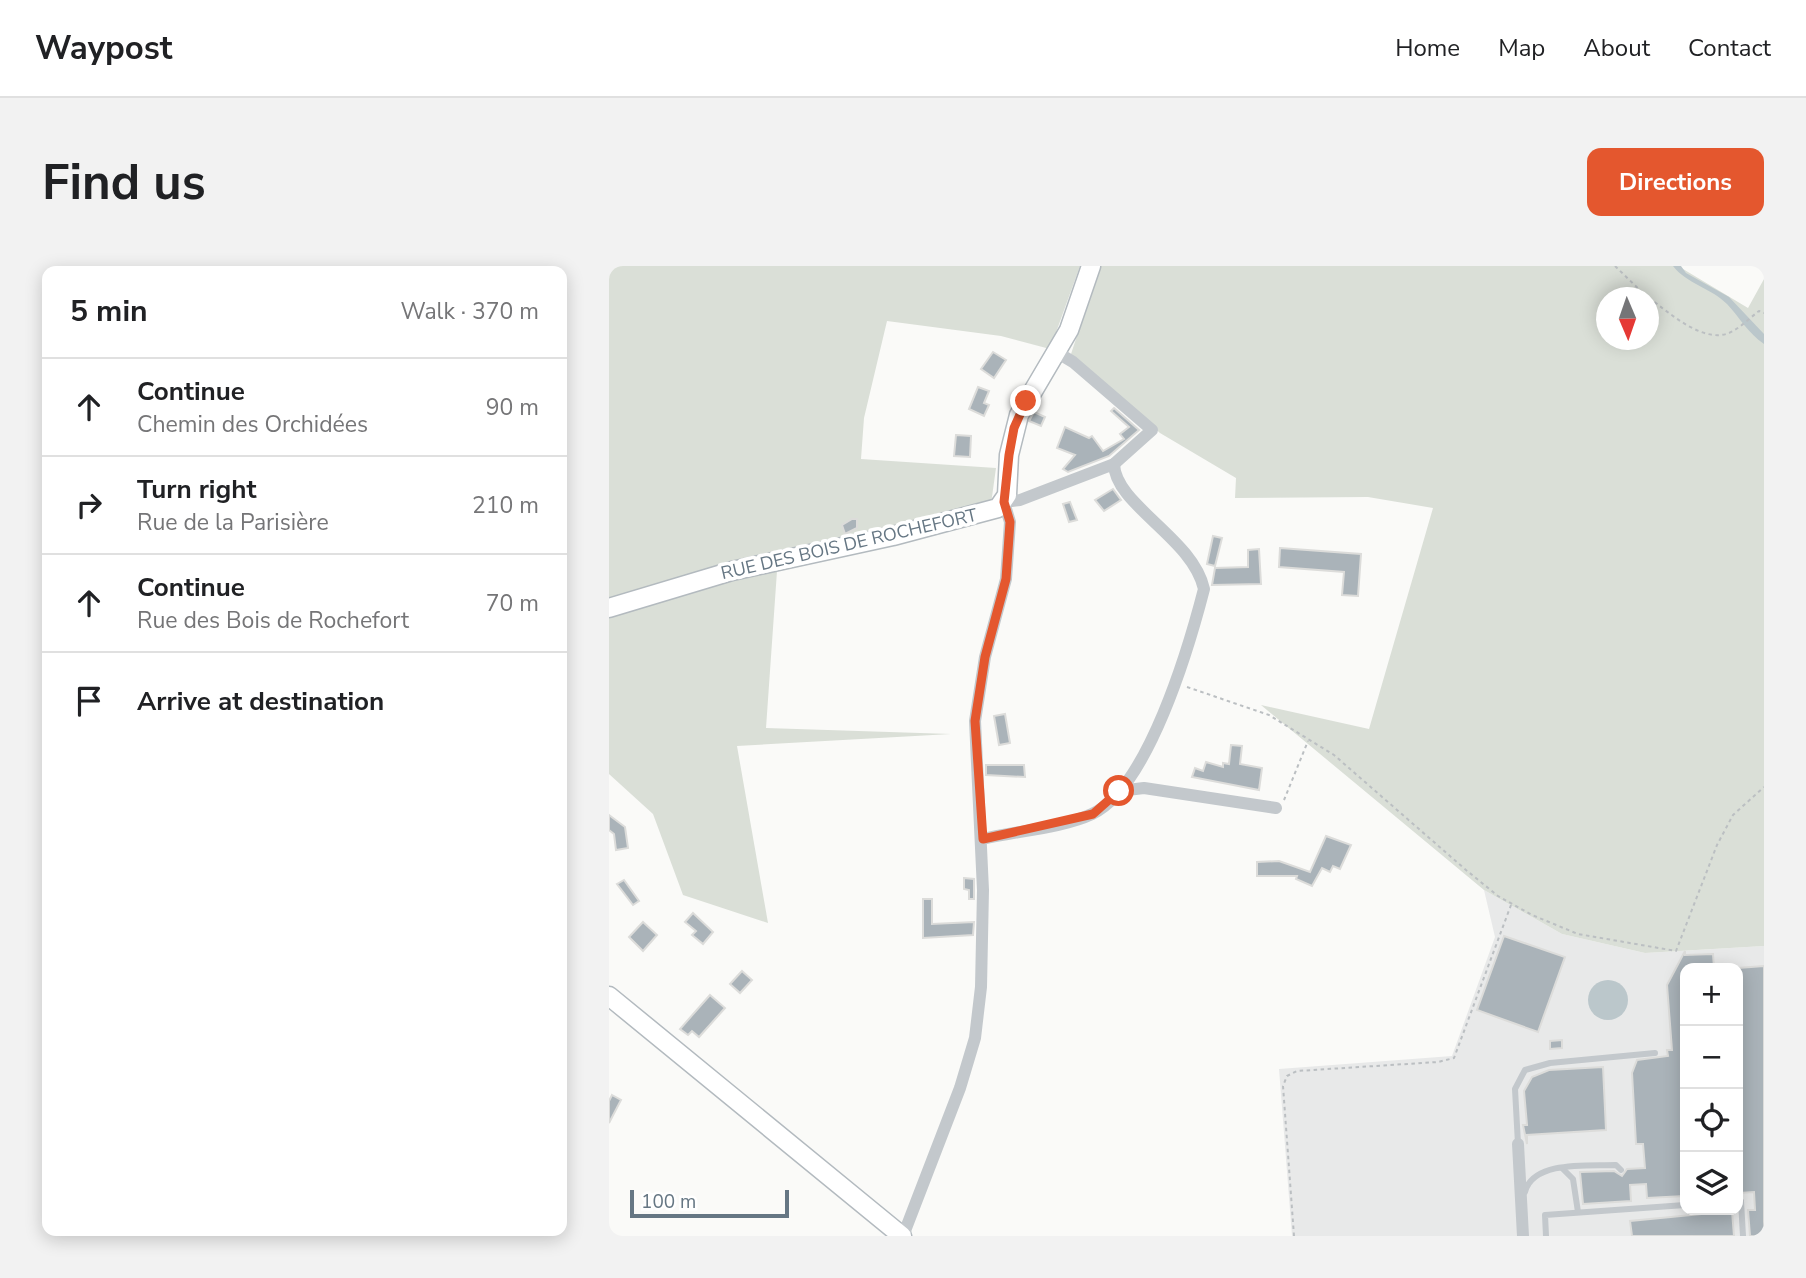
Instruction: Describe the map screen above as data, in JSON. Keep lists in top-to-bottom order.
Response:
{
  "streets": {
    "street": ["RUE DES BOIS DE ROCHEFORT"]
  },
  "scale_bar": "100 m",
  "north": "bottom",
  "page": {
    "header": "Waypost",
    "nav": [
      "Home",
      "Map",
      "About",
      "Contact"
    ],
    "buttons": "Directions",
    "title": "Find us",
    "heading": ["5 min", "Walk · 370 m"],
    "list": [
      ["Continue", "Chemin des Orchidées", "90 m"],
      ["Turn right", "Rue de la Parisière", "210 m"],
      ["Continue", "Rue des Bois de Rochefort", "70 m"],
      "Arrive at destination"
    ],
    "map_buttons": ["+", "−"],
    "scale": "100 m"
  }
}
